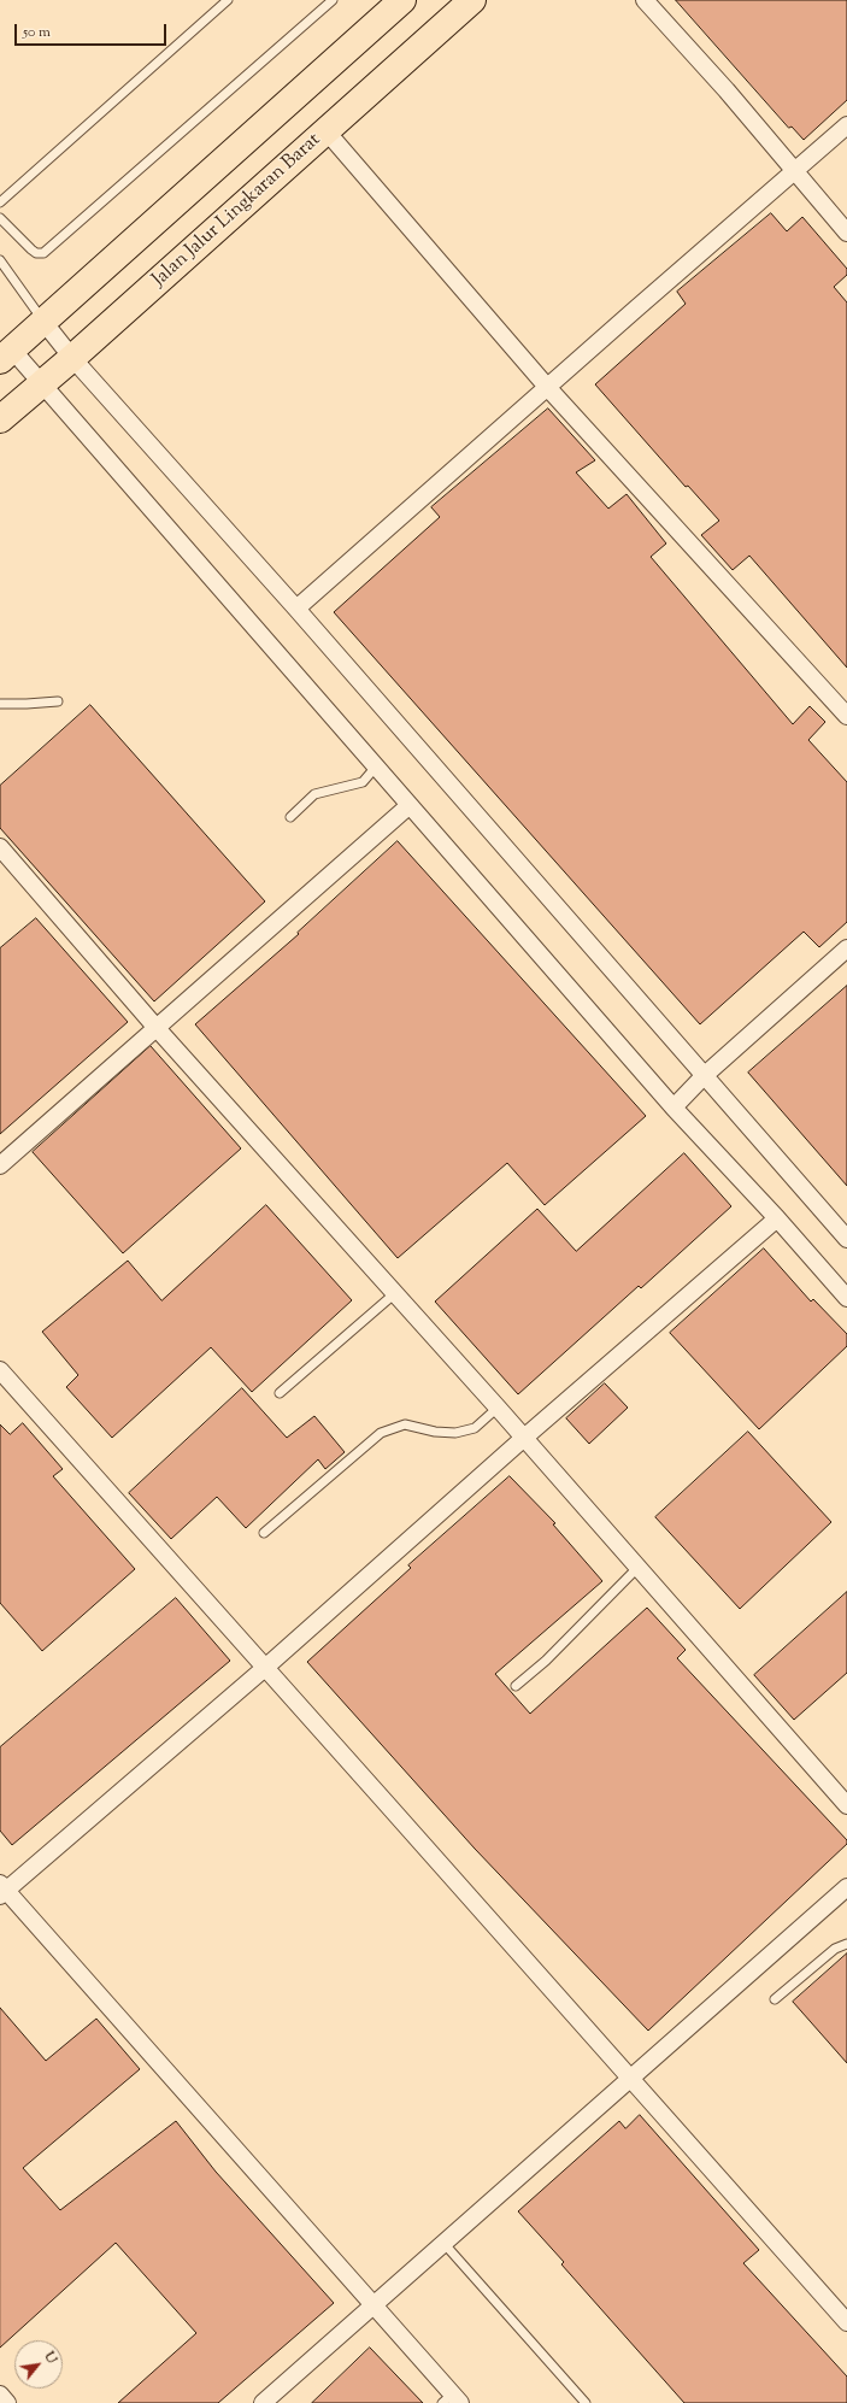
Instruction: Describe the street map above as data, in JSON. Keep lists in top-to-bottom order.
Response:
{
  "streets": {
    "main road": ["Jalan Jalur Lingkaran Barat"]
  },
  "scale_bar": "50 m",
  "north": "top right"
}
